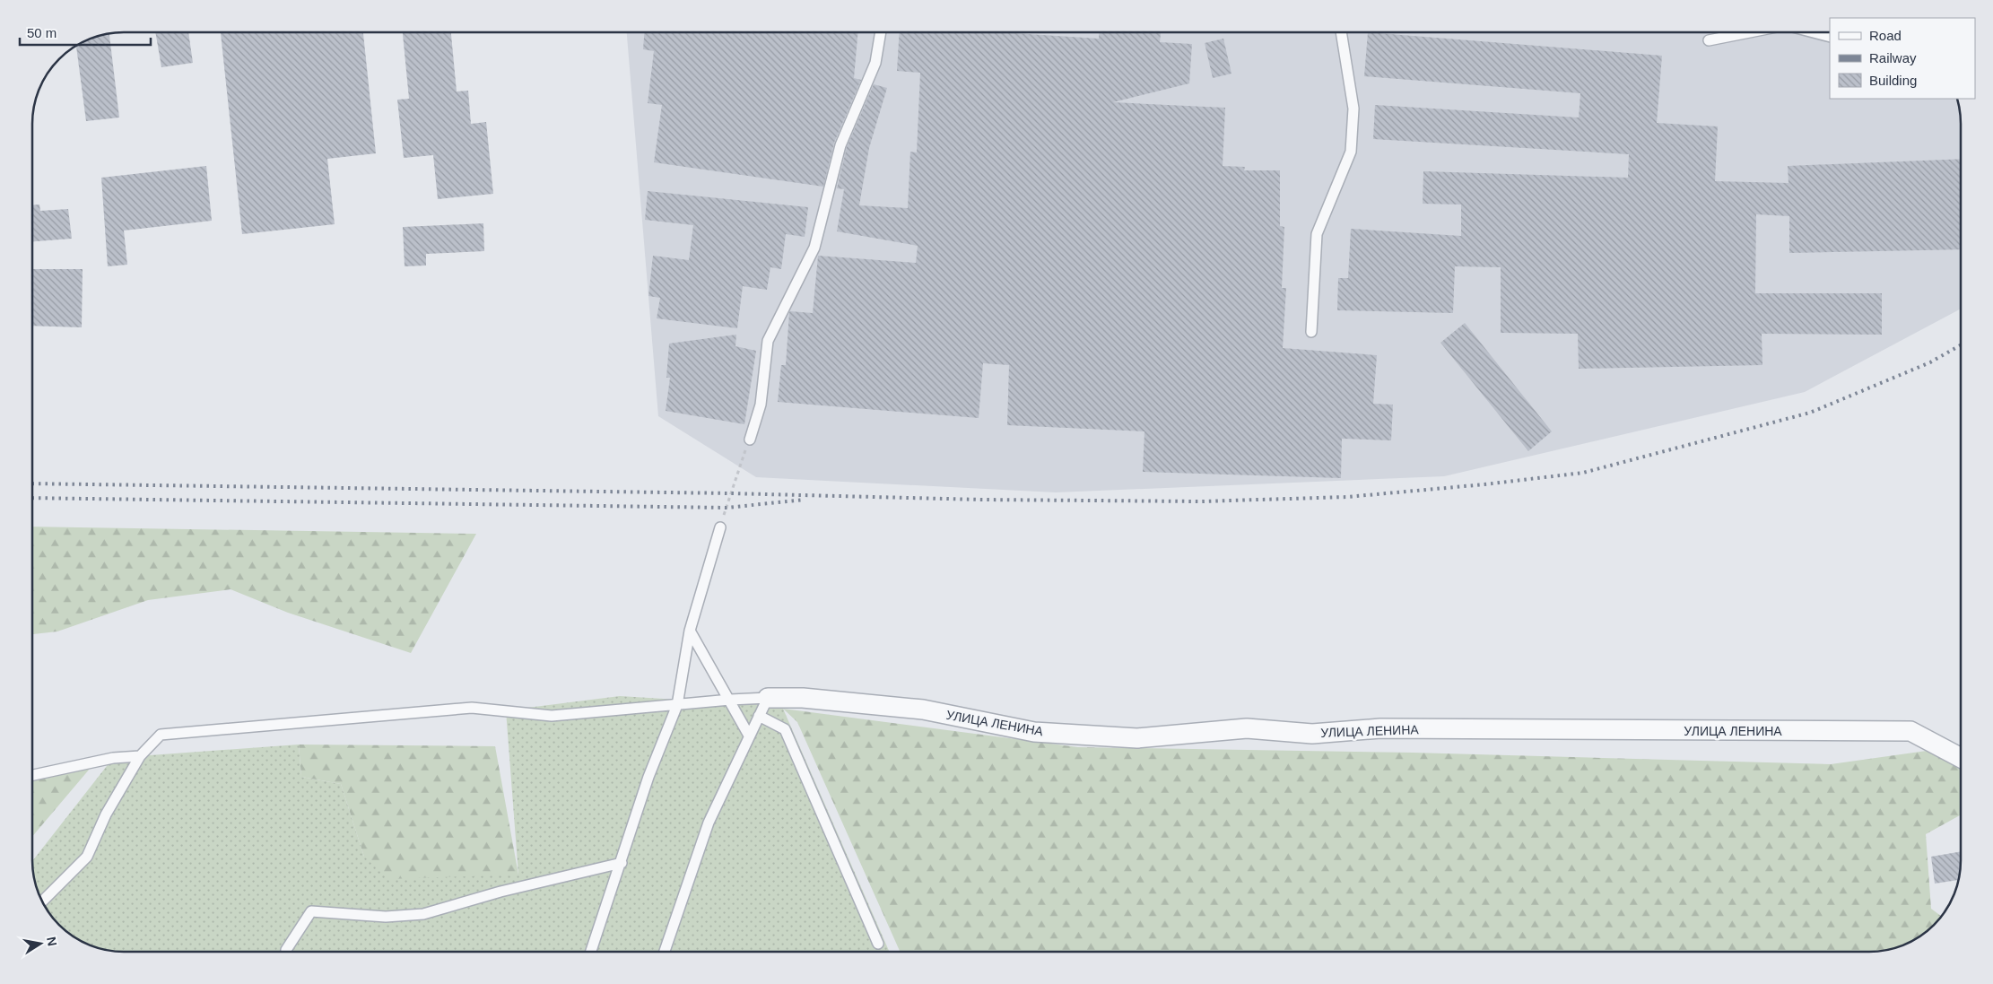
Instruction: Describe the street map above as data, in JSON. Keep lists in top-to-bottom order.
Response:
{
  "streets": {
    "street": ["УЛИЦА ЛЕНИНА"]
  },
  "legend": ["Road", "Railway", "Building"],
  "scale_bar": "50 m",
  "north": "right"
}
